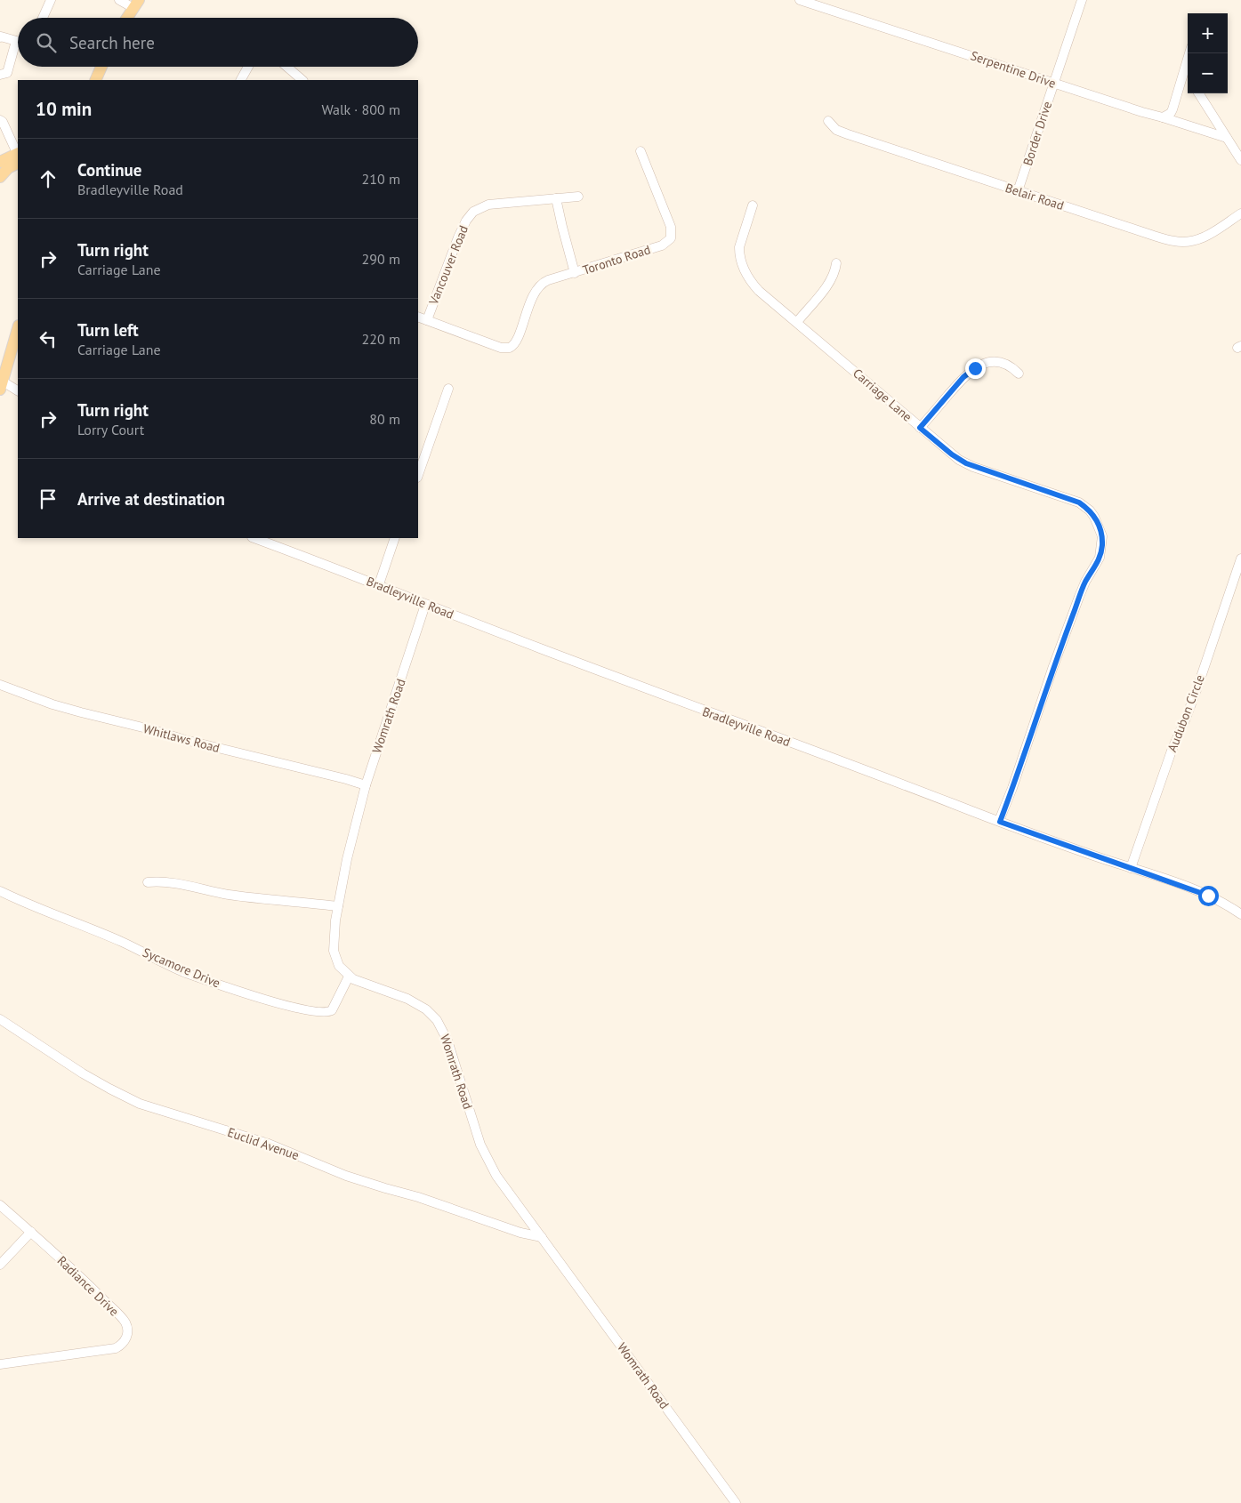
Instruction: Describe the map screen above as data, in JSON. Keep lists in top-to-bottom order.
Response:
{
  "streets": {
    "street": [
      "Serpentine Drive",
      "Border Drive",
      "Belair Road",
      "Toronto Road",
      "Vancouver Road",
      "Carriage Lane",
      "Bradleyville Road",
      "Audubon Circle",
      "Womrath Road",
      "Whitlaws Road",
      "Sycamore Drive",
      "Euclid Avenue",
      "Radiance Drive"
    ]
  },
  "crossings": [
    ["Serpentine Drive", "Border Drive"],
    ["Border Drive", "Belair Road"],
    ["Toronto Road", "Vancouver Road"],
    ["Carriage Lane", "Bradleyville Road"],
    ["Bradleyville Road", "Audubon Circle"],
    ["Bradleyville Road", "Womrath Road"],
    ["Womrath Road", "Whitlaws Road"],
    ["Womrath Road", "Sycamore Drive"],
    ["Womrath Road", "Euclid Avenue"]
  ],
  "page": {
    "map_buttons": ["+", "−"],
    "search": "Search here",
    "heading": ["10 min", "Walk · 800 m"],
    "list": [
      ["Continue", "Bradleyville Road", "210 m"],
      ["Turn right", "Carriage Lane", "290 m"],
      ["Turn left", "Carriage Lane", "220 m"],
      ["Turn right", "Lorry Court", "80 m"],
      "Arrive at destination"
    ]
  }
}
